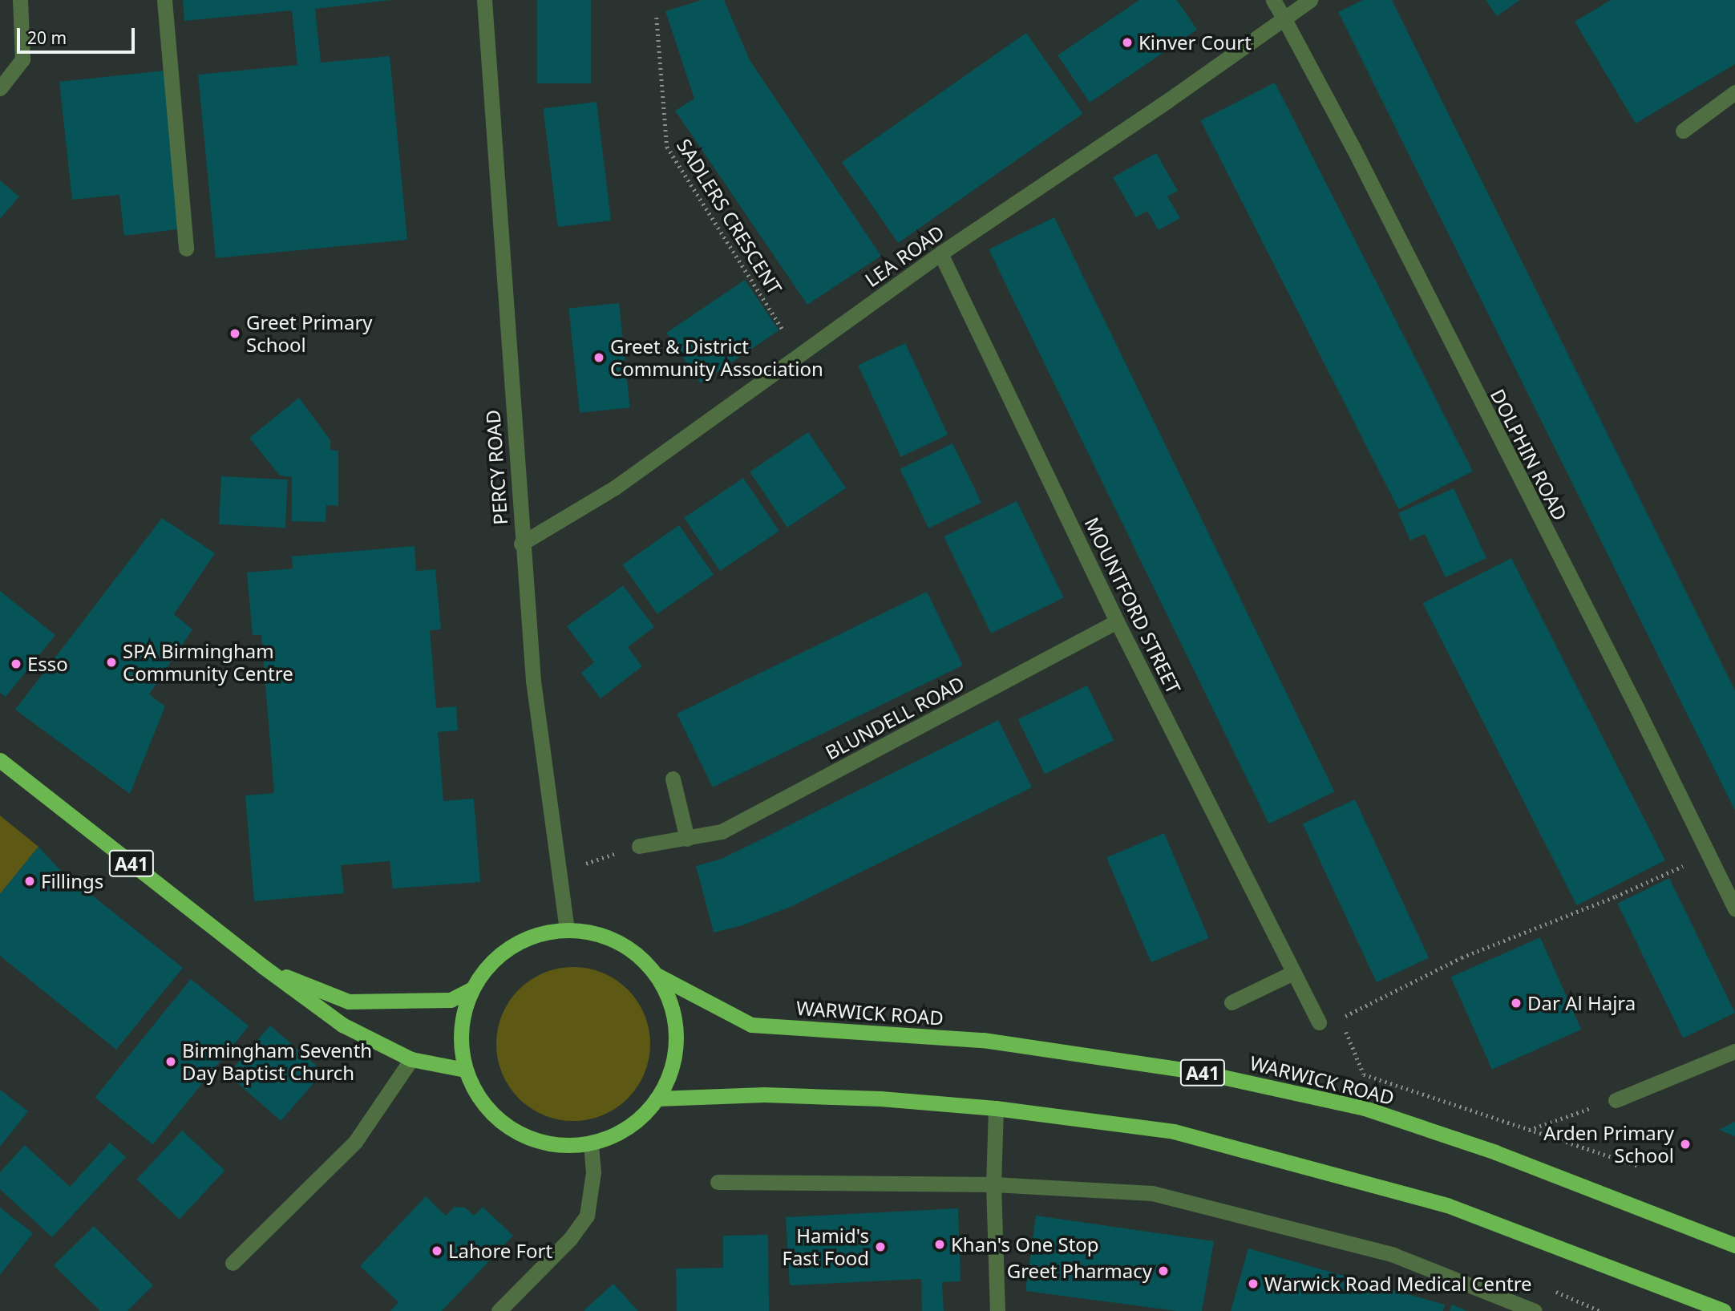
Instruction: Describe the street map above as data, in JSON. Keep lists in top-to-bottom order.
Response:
{
  "streets": {
    "highway": ["A41", "WARWICK ROAD"],
    "street": [
      "LEA ROAD",
      "DOLPHIN ROAD",
      "PERCY ROAD",
      "MOUNTFORD STREET",
      "BLUNDELL ROAD"
    ],
    "path": ["SADLERS CRESCENT"]
  },
  "crossings": [
    ["SADLERS CRESCENT", "LEA ROAD"],
    ["LEA ROAD", "DOLPHIN ROAD"],
    ["LEA ROAD", "PERCY ROAD"],
    ["LEA ROAD", "MOUNTFORD STREET"],
    ["MOUNTFORD STREET", "BLUNDELL ROAD"]
  ],
  "places": [
    "Kinver Court",
    "Greet Primary School",
    "Greet & District Community Association",
    "SPA Birmingham Community Centre",
    "Esso",
    "Fillings",
    "Dar Al Hajra",
    "Birmingham Seventh Day Baptist Church",
    "Arden Primary School",
    "Khan's One Stop",
    "Hamid's Fast Food",
    "Lahore Fort",
    "Greet Pharmacy",
    "Warwick Road Medical Centre"
  ],
  "scale_bar": "20 m"
}
